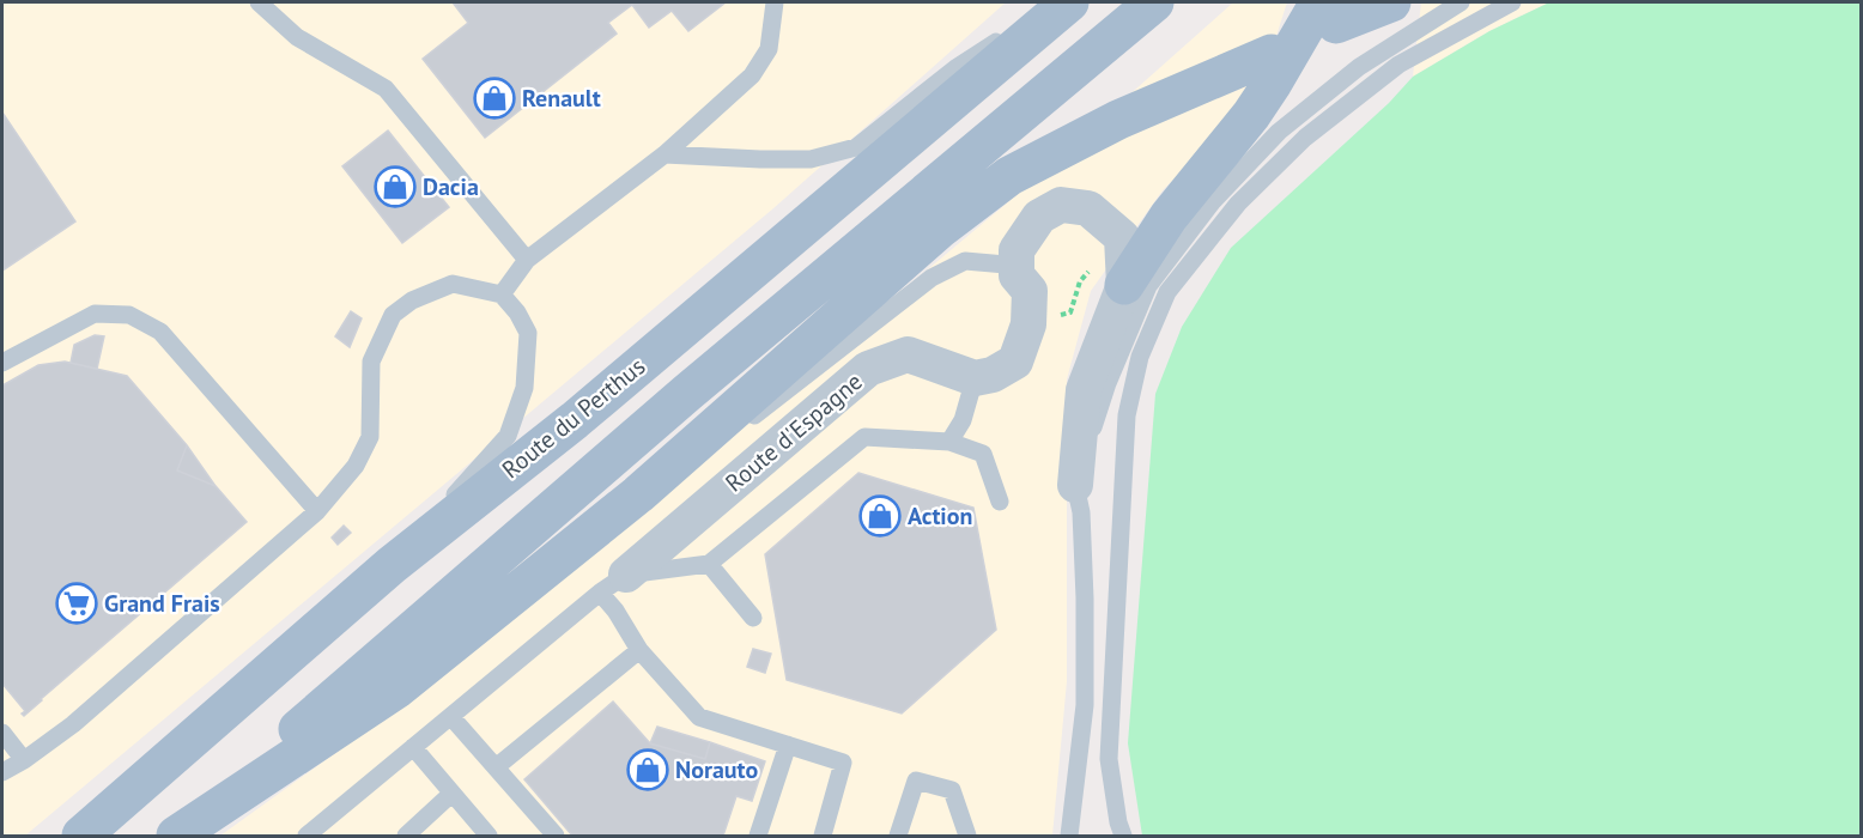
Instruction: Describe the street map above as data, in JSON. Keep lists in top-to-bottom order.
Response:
{
  "streets": {
    "main road": ["Route du Perthus"],
    "street": ["Route d'Espagne"]
  },
  "places": {
    "shop": [
      "Renault",
      "Dacia",
      "Action",
      "Norauto"
    ],
    "supermarket": ["Grand Frais"]
  }
}
